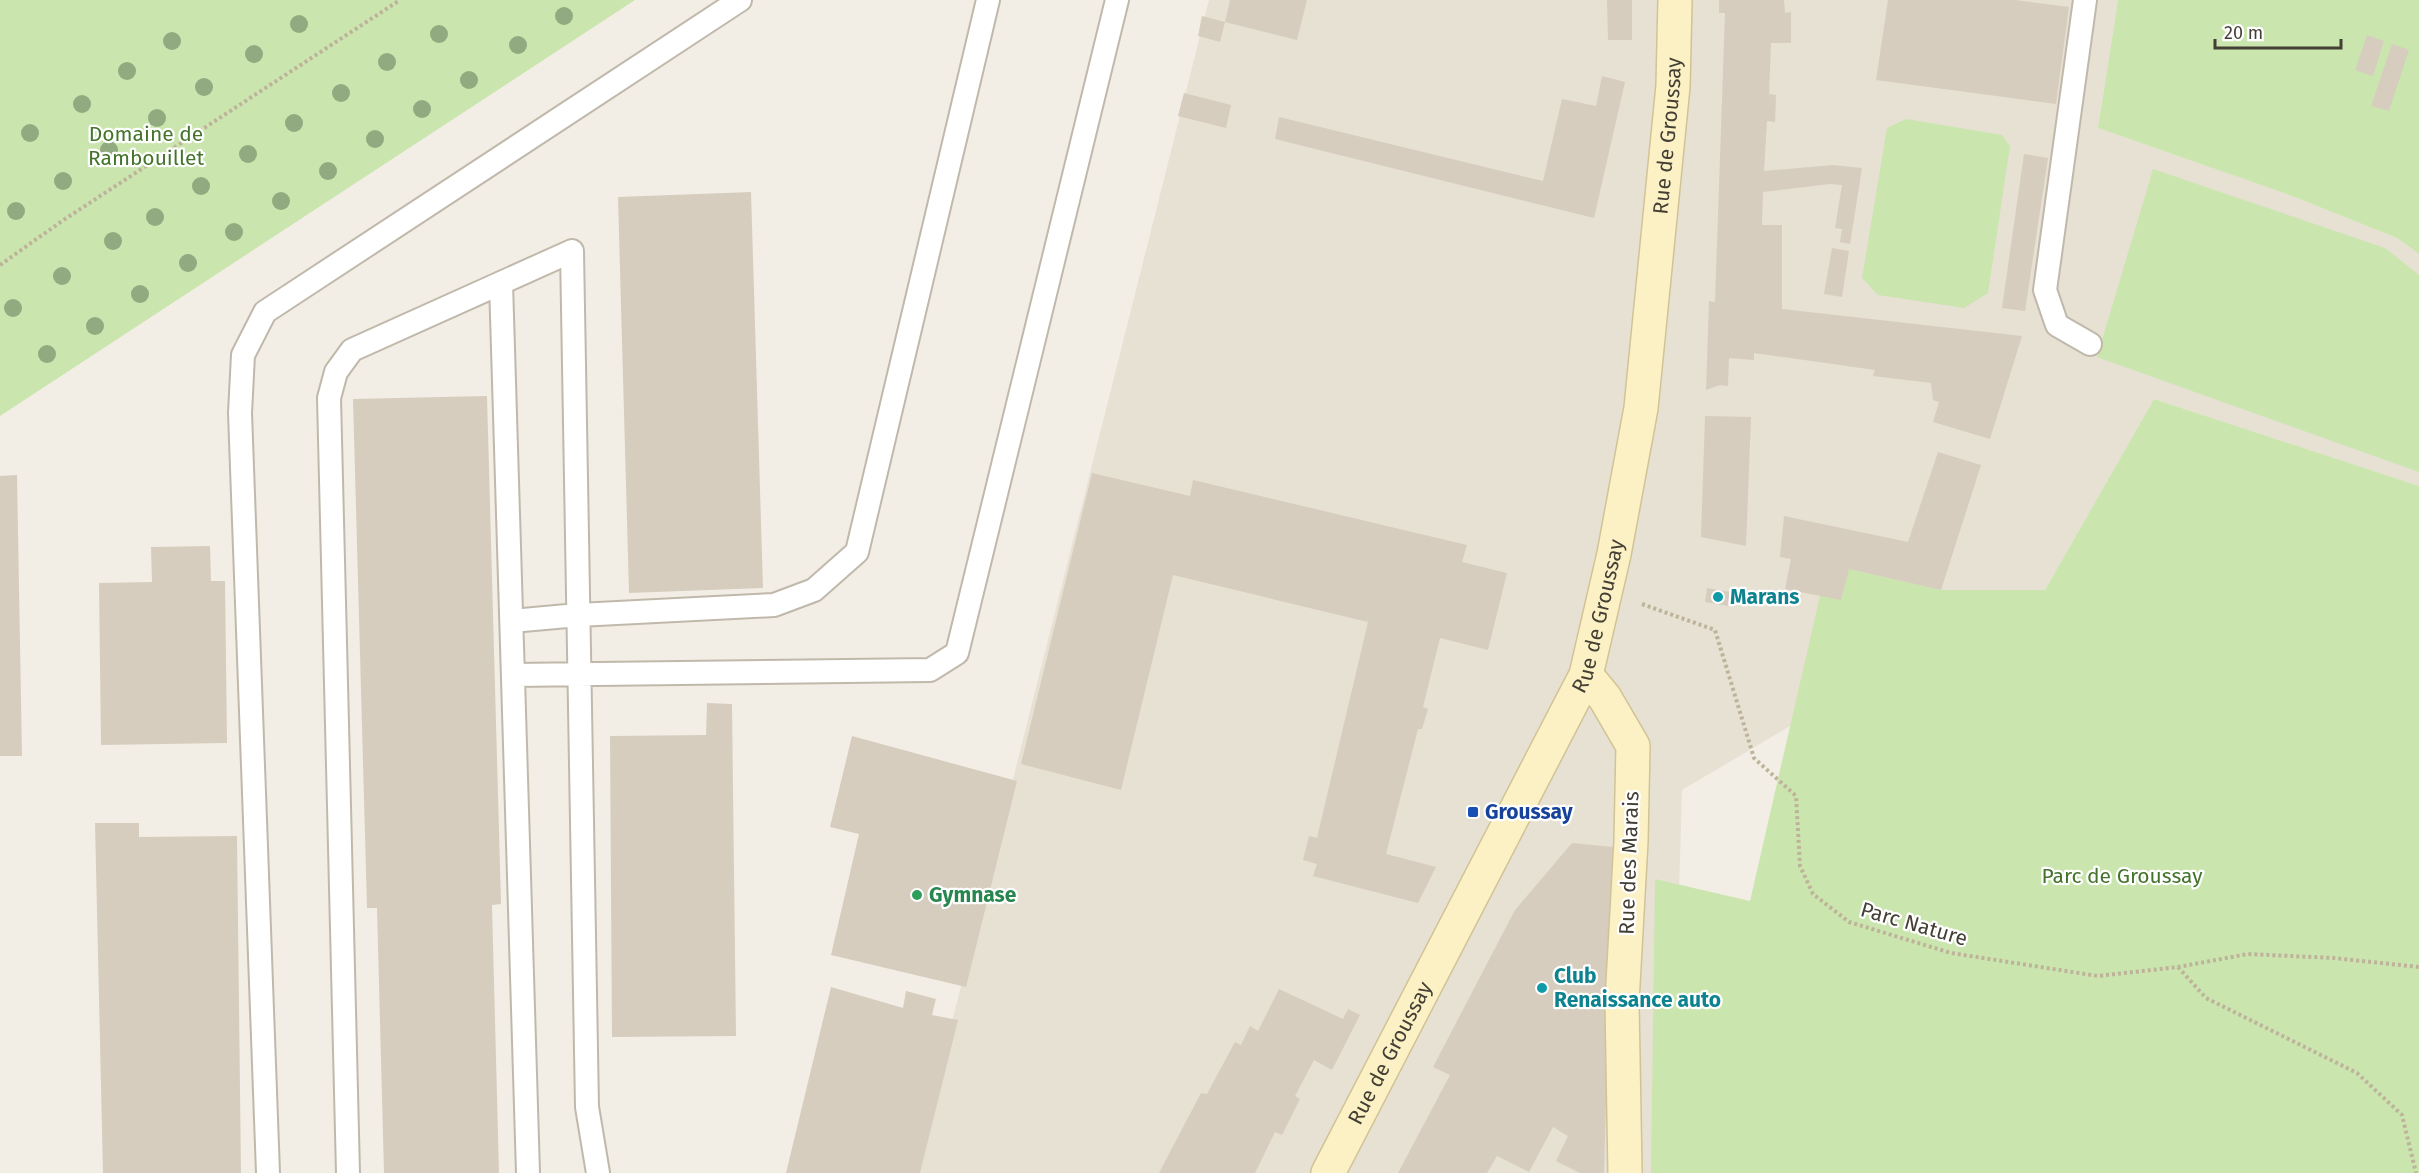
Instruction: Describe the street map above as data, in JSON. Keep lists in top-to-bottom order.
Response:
{
  "streets": {
    "main road": ["Rue de Groussay", "Rue des Marais"],
    "path": ["Parc Nature"]
  },
  "crossings": [
    ["Rue de Groussay", "Rue des Marais"],
    ["Rue de Groussay", "Parc Nature"]
  ],
  "parks": ["Domaine de Rambouillet", "Parc de Groussay"],
  "places": {
    "other": ["Marans", "Gymnase", "Club Renaissance auto"],
    "transit": ["Groussay"]
  },
  "scale_bar": "20 m"
}
